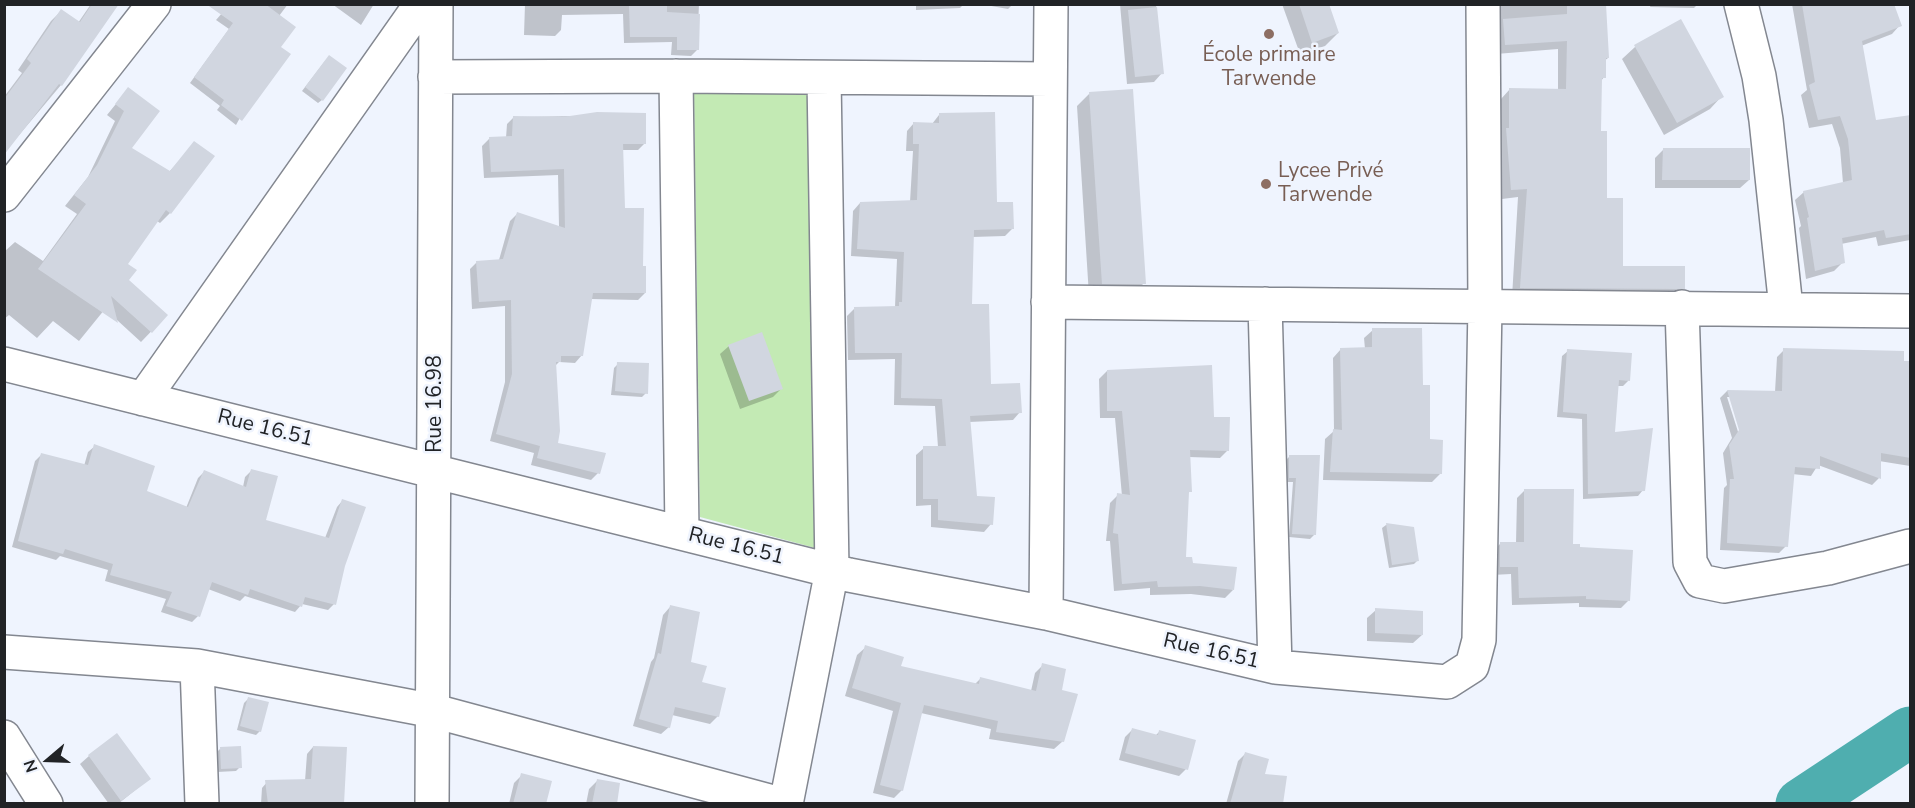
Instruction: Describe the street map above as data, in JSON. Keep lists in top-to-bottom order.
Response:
{
  "streets": {
    "street": ["Rue 16.98", "Rue 16.51"]
  },
  "crossings": [
    ["Rue 16.98", "Rue 16.51"]
  ],
  "places": ["École primaire Tarwende", "Lycee Privé Tarwende"],
  "north": "left"
}
